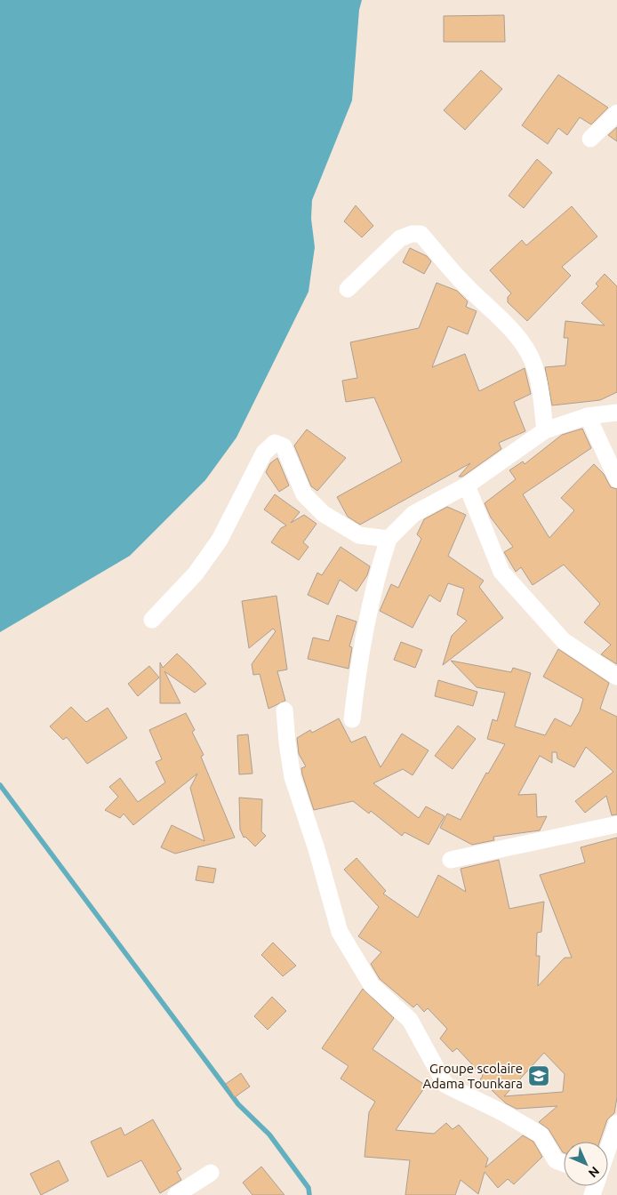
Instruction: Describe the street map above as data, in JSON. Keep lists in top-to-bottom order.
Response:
{
  "places": {
    "school or university": ["Groupe scolaire Adama Tounkara"]
  },
  "north": "bottom right"
}
